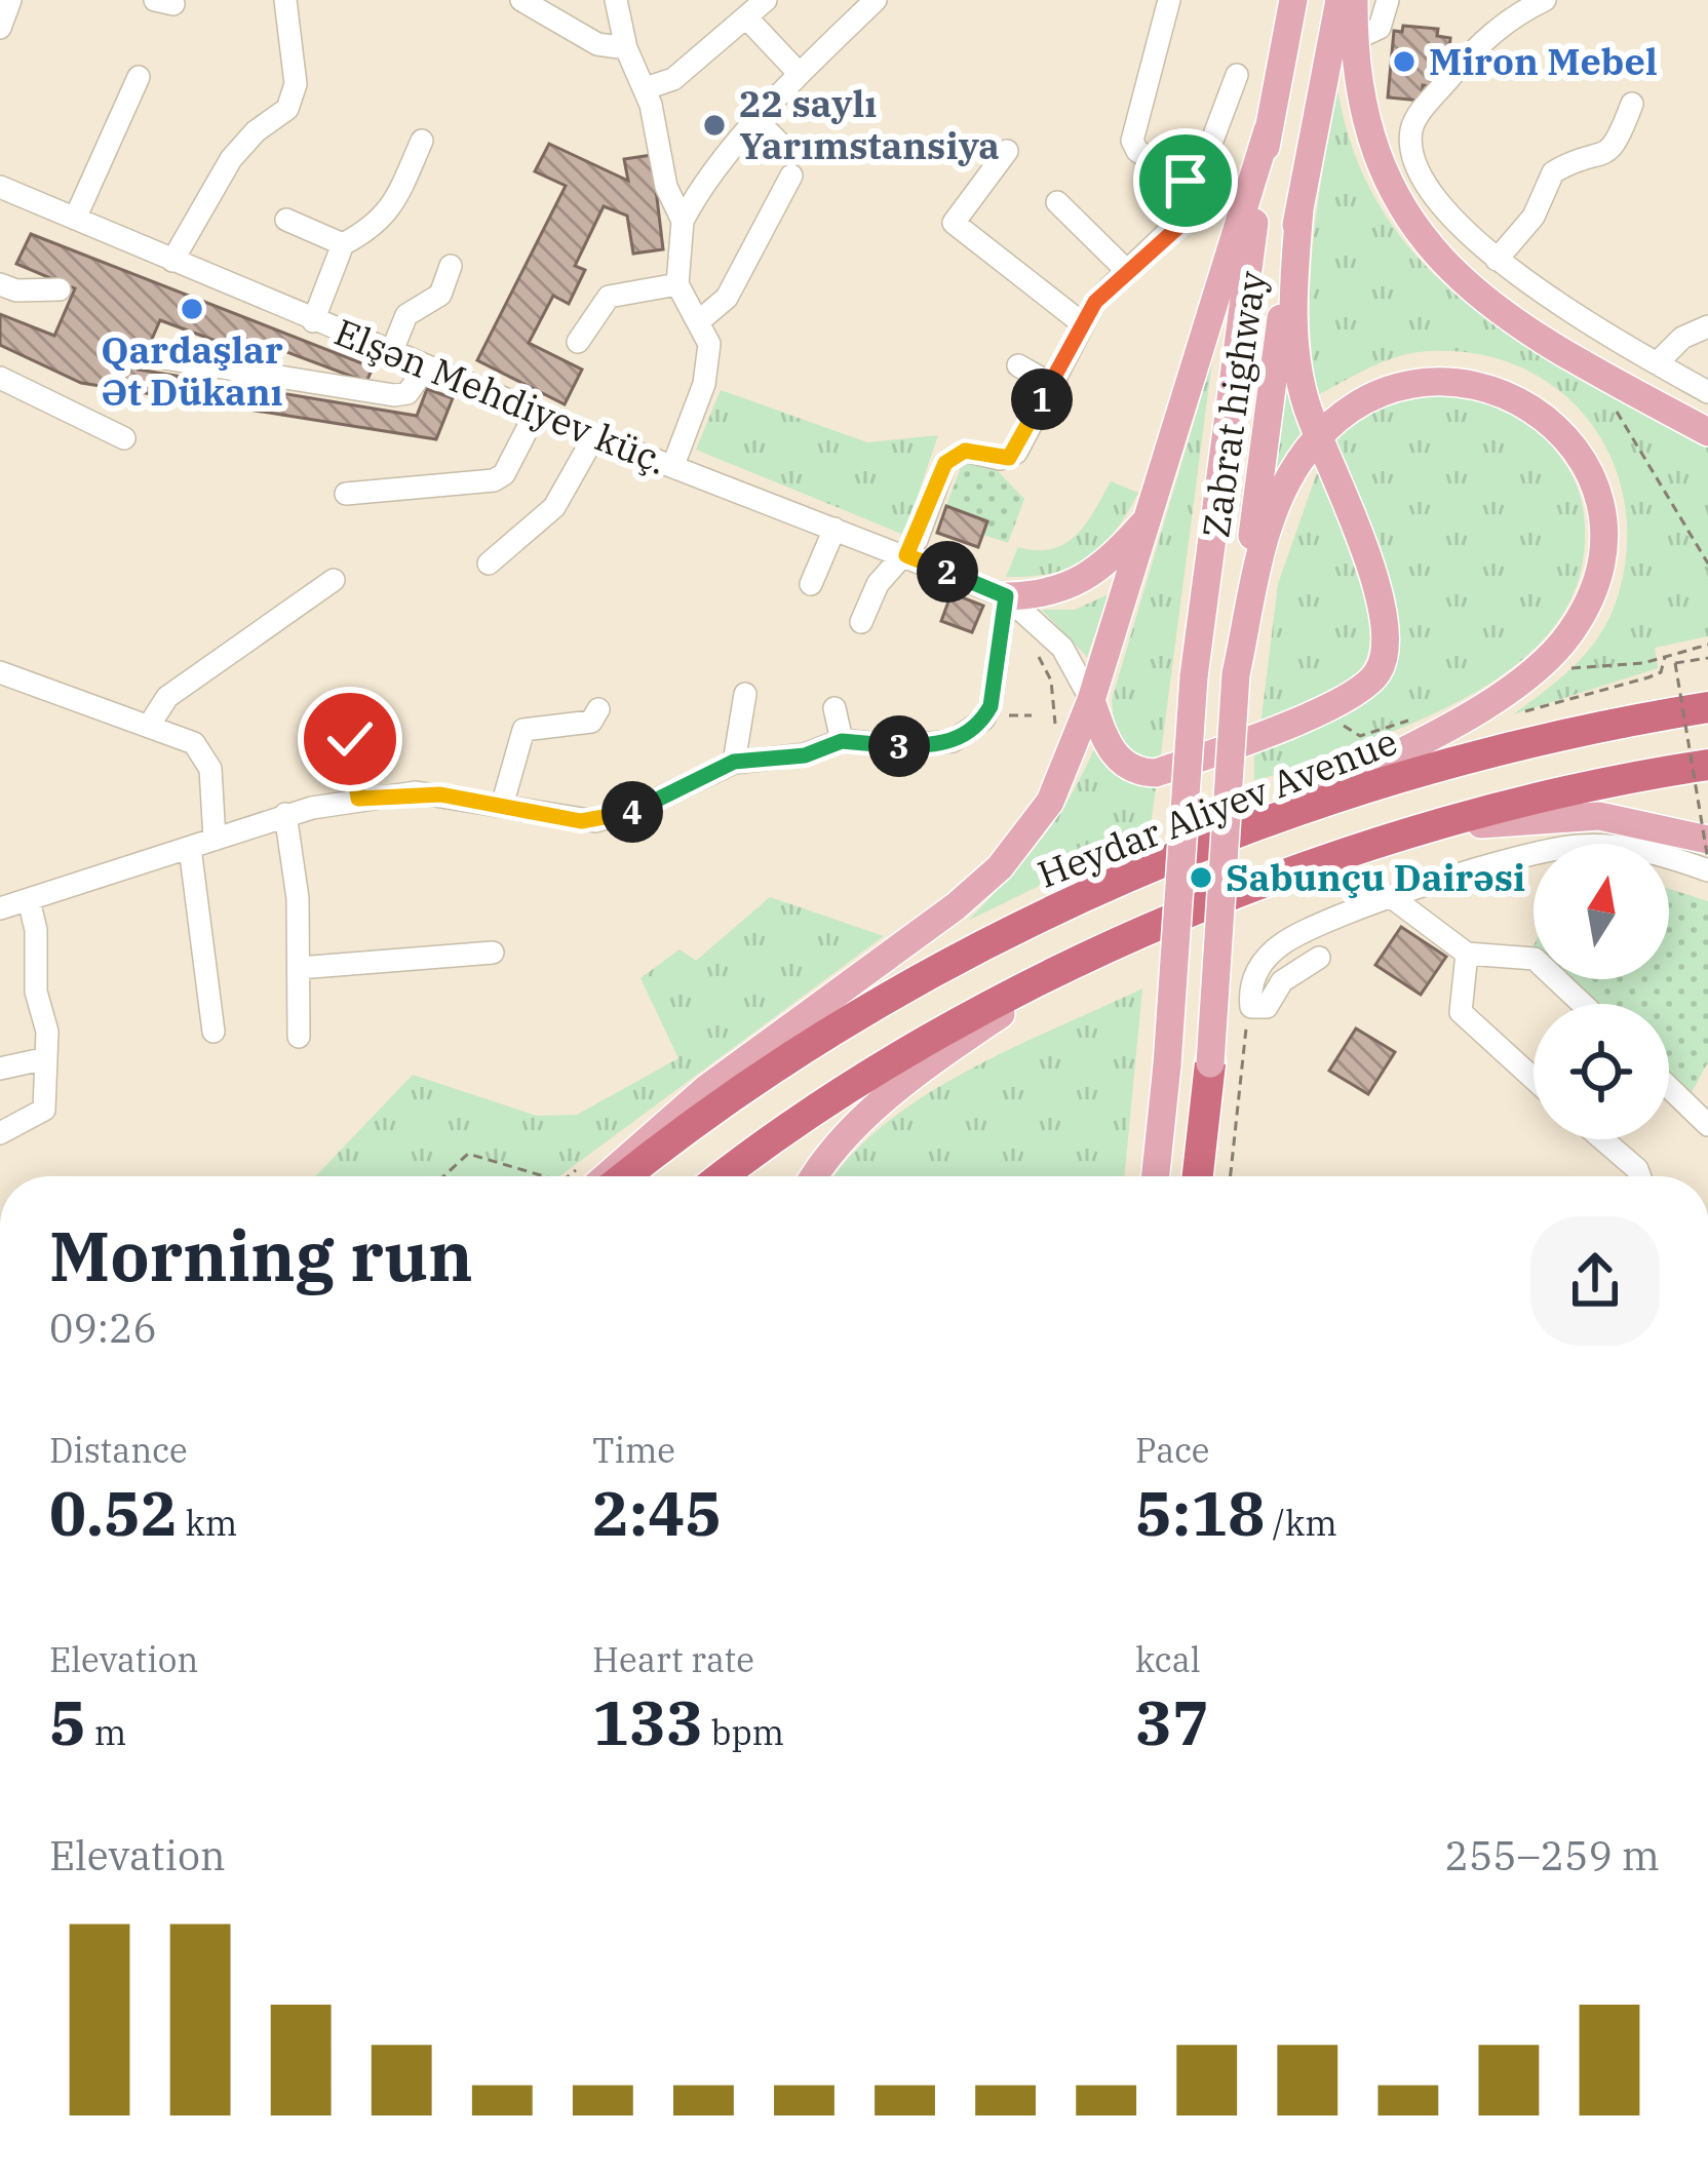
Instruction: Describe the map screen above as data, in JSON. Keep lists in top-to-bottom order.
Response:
{
  "streets": {
    "highway": ["Heydar Aliyev Avenue"],
    "main road": ["Zabrat highway"],
    "street": ["Elşən Mehdiyev küç."]
  },
  "places": [
    "Miron Mebel",
    "22 saylı Yarımstansiya",
    "Qardaşlar Ət Dükanı",
    "Sabunçu Dairəsi"
  ],
  "north": "top",
  "page": {
    "pins": [
      "1",
      "2",
      "3",
      "4"
    ],
    "heading": ["Morning run", "09:26"],
    "stats": [
      ["Distance", "0.52 km"],
      ["Time", "2:45"],
      ["Pace", "5:18 /km"],
      ["Elevation", "5 m"],
      ["Heart rate", "133 bpm"],
      ["kcal", "37"]
    ],
    "chart": ["Elevation", "255–259 m"]
  }
}
